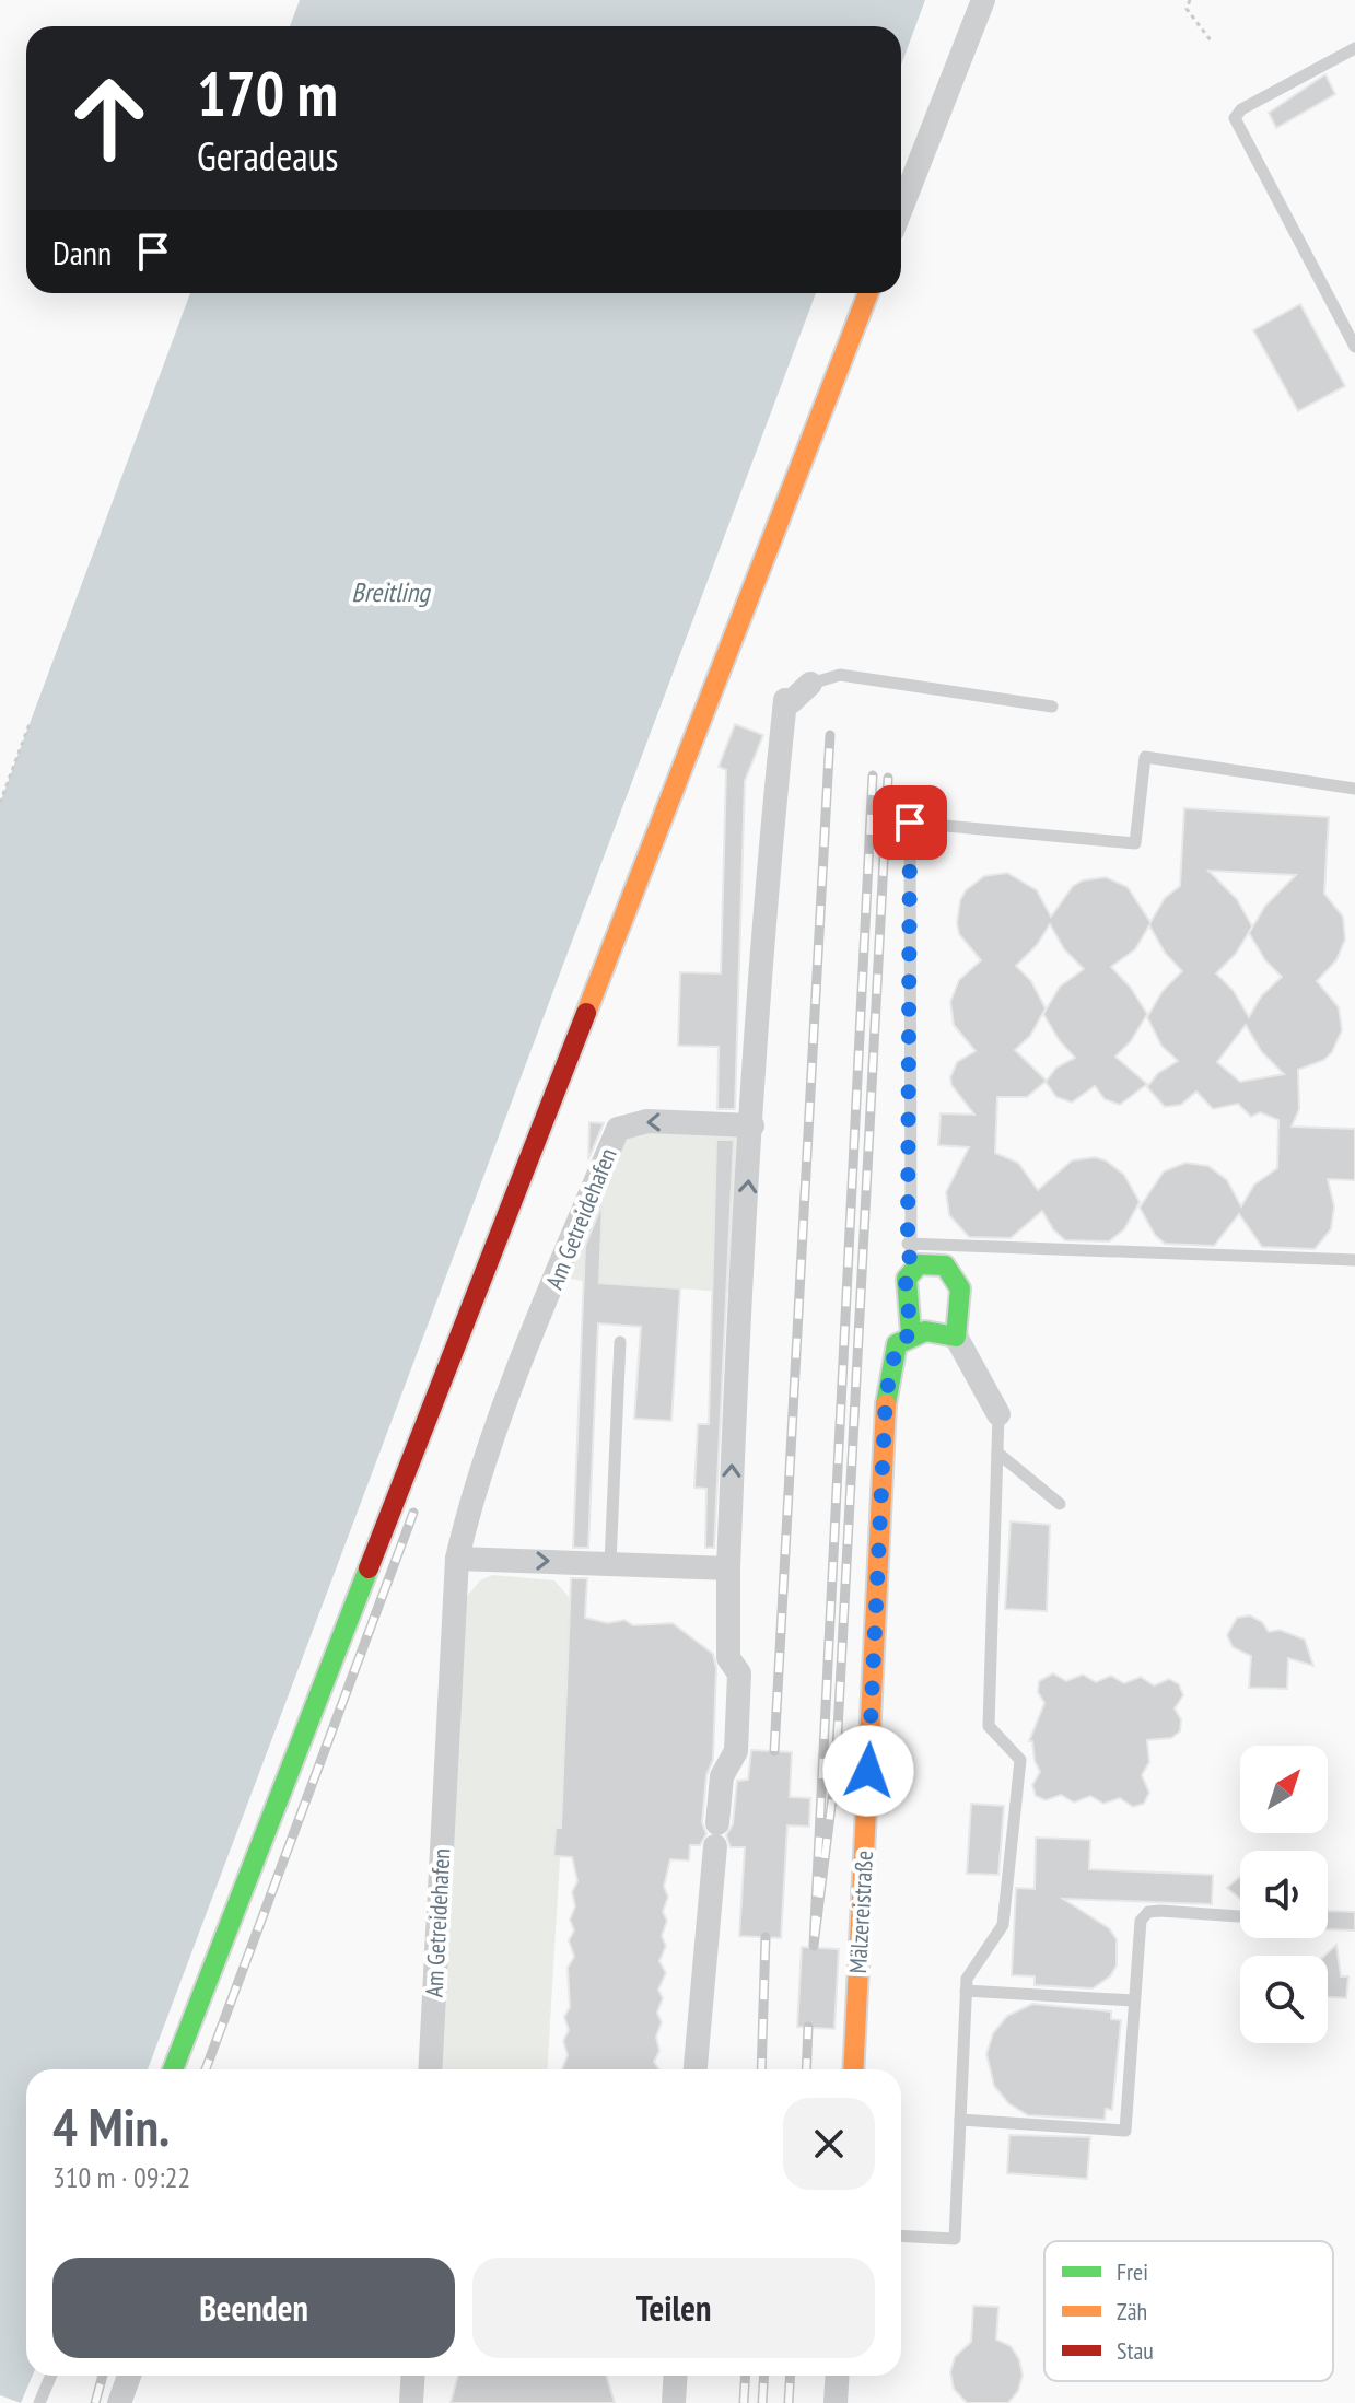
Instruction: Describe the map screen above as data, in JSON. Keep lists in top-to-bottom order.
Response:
{
  "streets": {
    "street": ["Am Getreidehafen", "Mälzereistraße"]
  },
  "water": ["Breitling"],
  "legend": ["Frei", "Zäh", "Stau"],
  "north": "top right",
  "page": {
    "turn": ["170 m", "Geradeaus"],
    "then": "Dann",
    "heading": ["4 Min.", "310 m · 09:22"],
    "buttons": ["Beenden", "Teilen"]
  }
}
